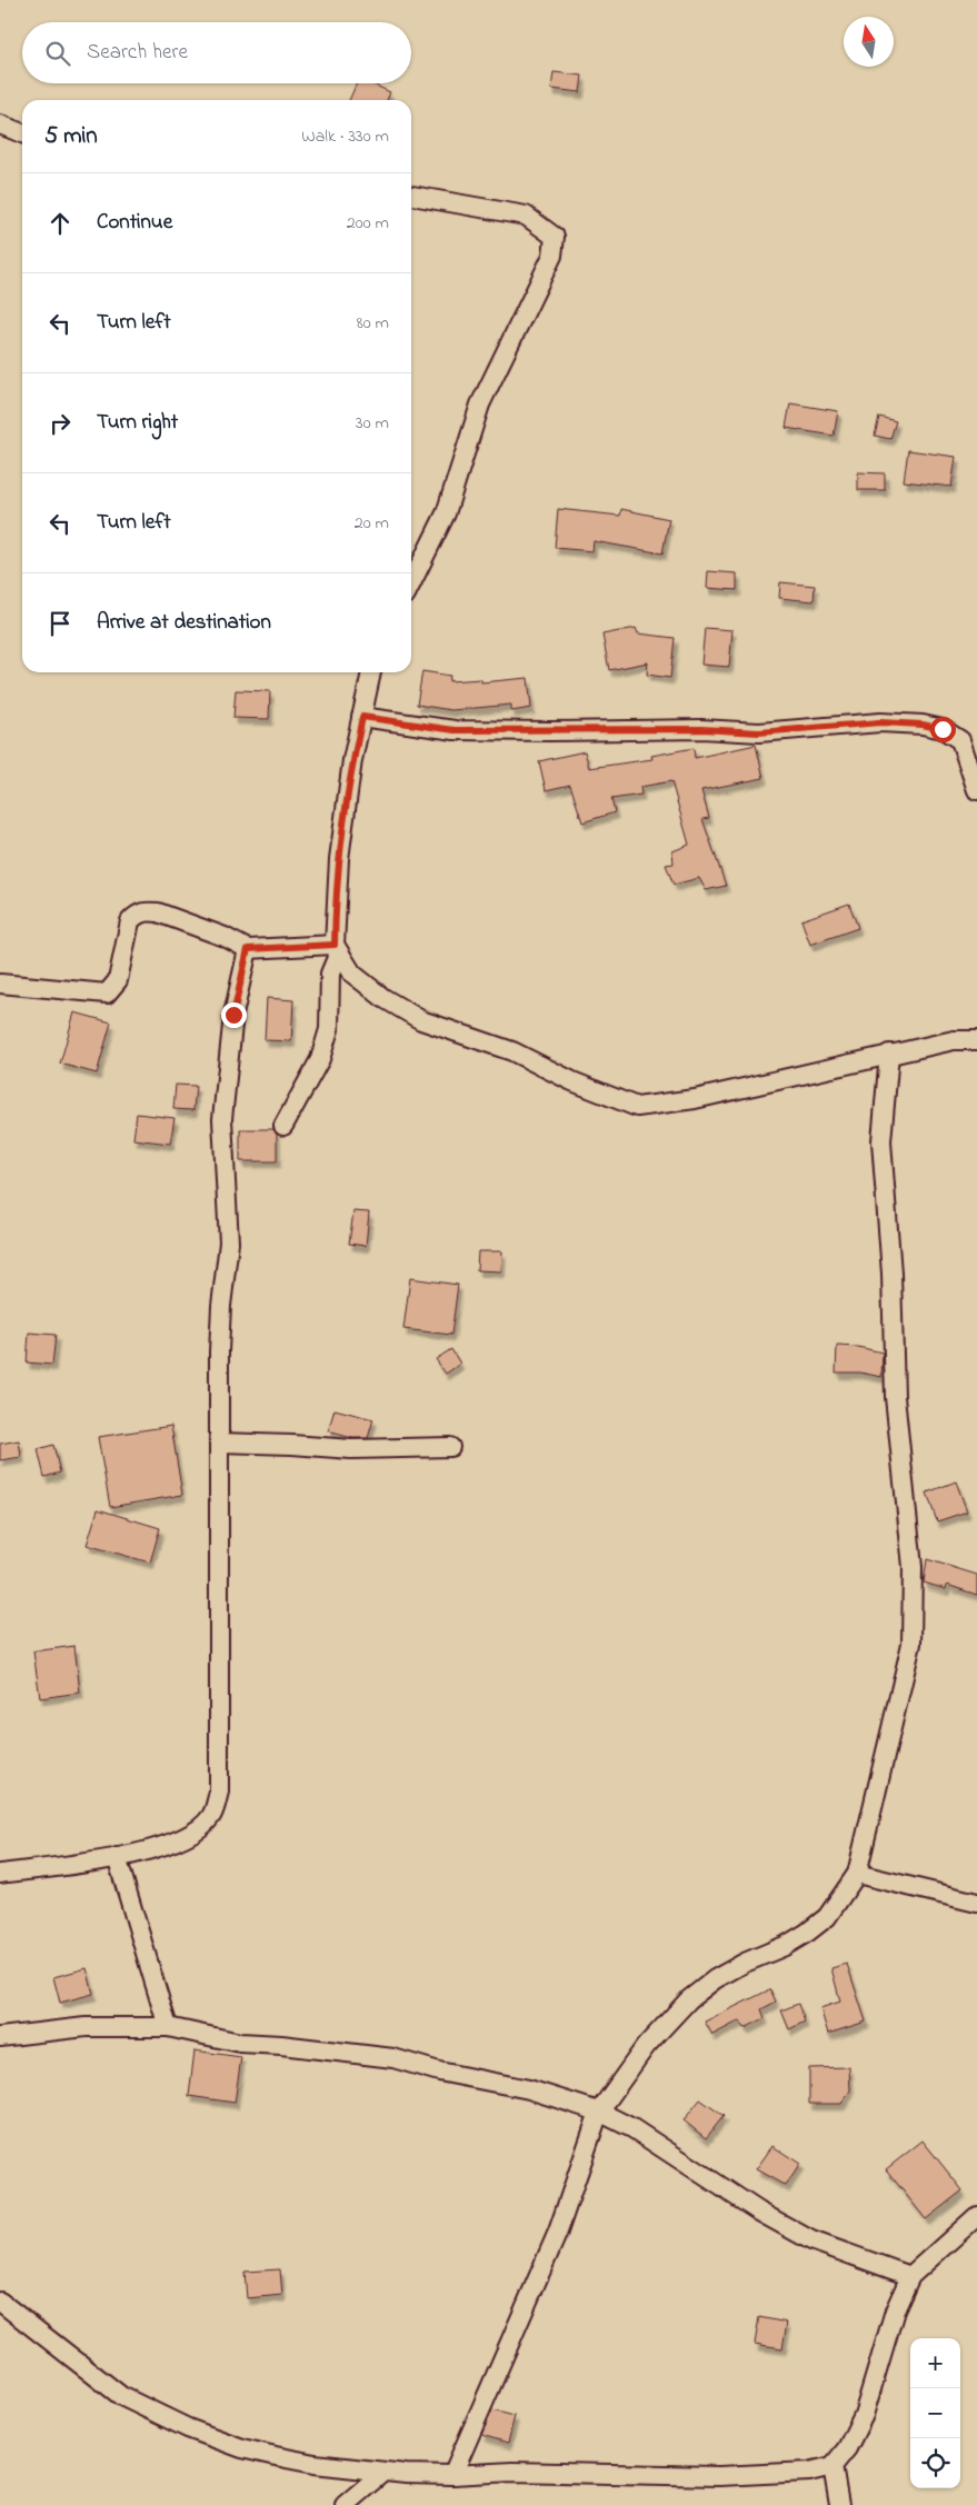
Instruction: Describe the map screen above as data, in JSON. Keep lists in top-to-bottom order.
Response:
{
  "north": "top",
  "page": {
    "search": "Search here",
    "heading": ["5 min", "Walk · 330 m"],
    "list": [
      ["Continue", "200 m"],
      ["Turn left", "80 m"],
      ["Turn right", "30 m"],
      ["Turn left", "20 m"],
      "Arrive at destination"
    ],
    "map_buttons": ["+", "−"]
  }
}
